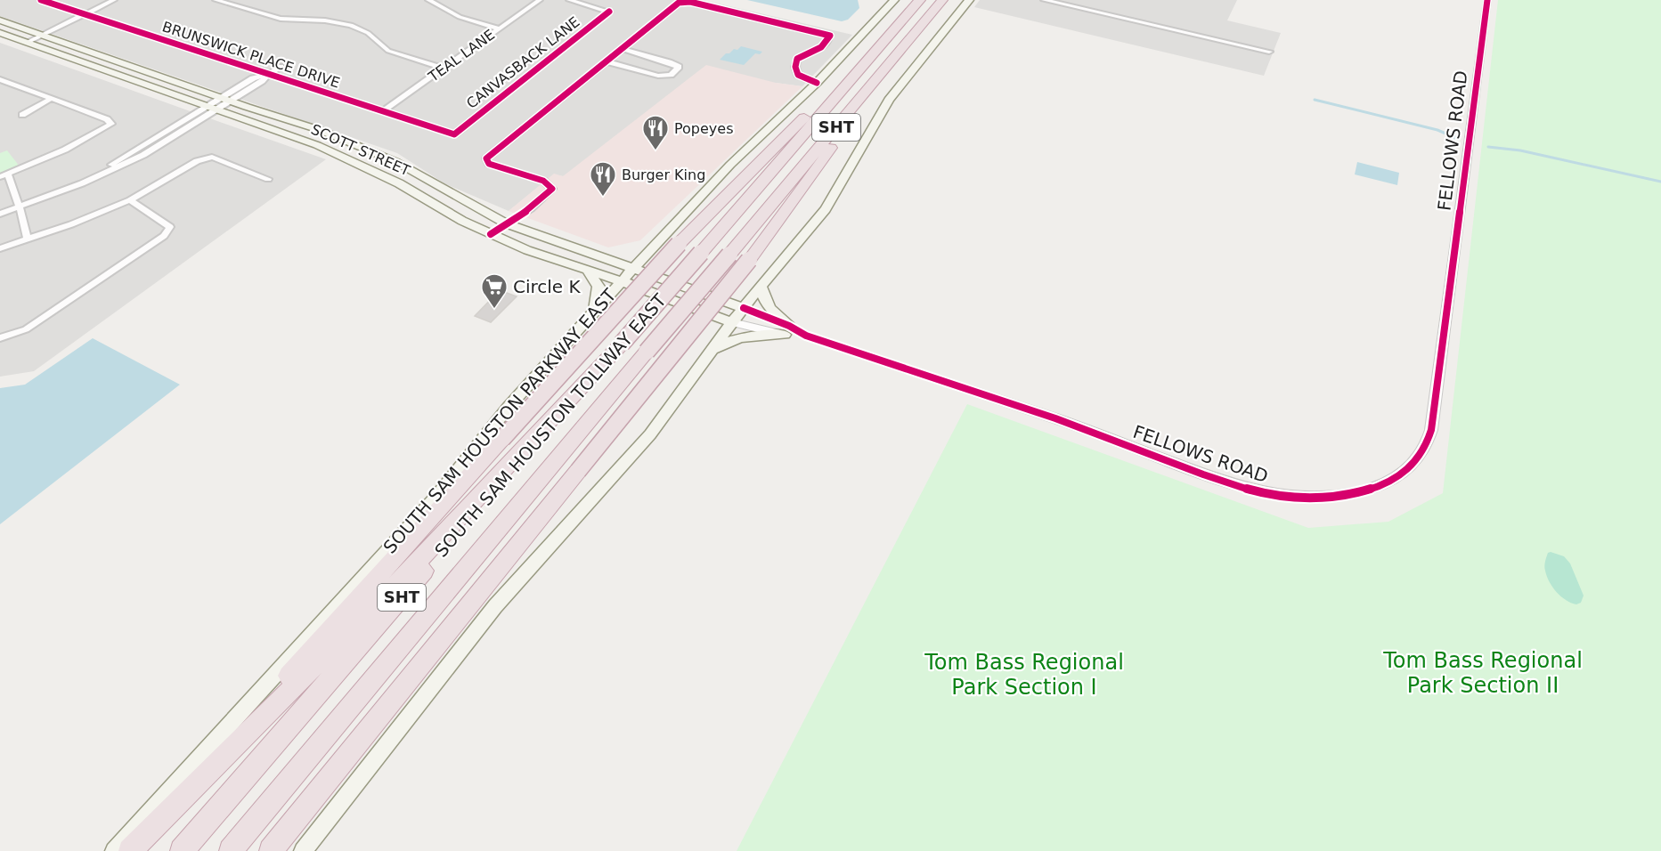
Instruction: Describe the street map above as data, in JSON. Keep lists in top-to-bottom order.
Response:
{
  "streets": {
    "highway": ["SHT", "SOUTH SAM HOUSTON TOLLWAY EAST"],
    "main road": ["SCOTT STREET", "SOUTH SAM HOUSTON PARKWAY EAST"],
    "street": [
      "BRUNSWICK PLACE DRIVE",
      "TEAL LANE",
      "CANVASBACK LANE",
      "FELLOWS ROAD"
    ]
  },
  "crossings": [
    ["BRUNSWICK PLACE DRIVE", "TEAL LANE"],
    ["BRUNSWICK PLACE DRIVE", "CANVASBACK LANE"],
    ["FELLOWS ROAD", "SCOTT STREET"],
    ["SCOTT STREET", "SOUTH SAM HOUSTON PARKWAY EAST"]
  ],
  "parks": ["Tom Bass Regional Park Section II", "Tom Bass Regional Park Section I"],
  "places": {
    "restaurant": ["Popeyes", "Burger King"],
    "supermarket": ["Circle K"]
  }
}
